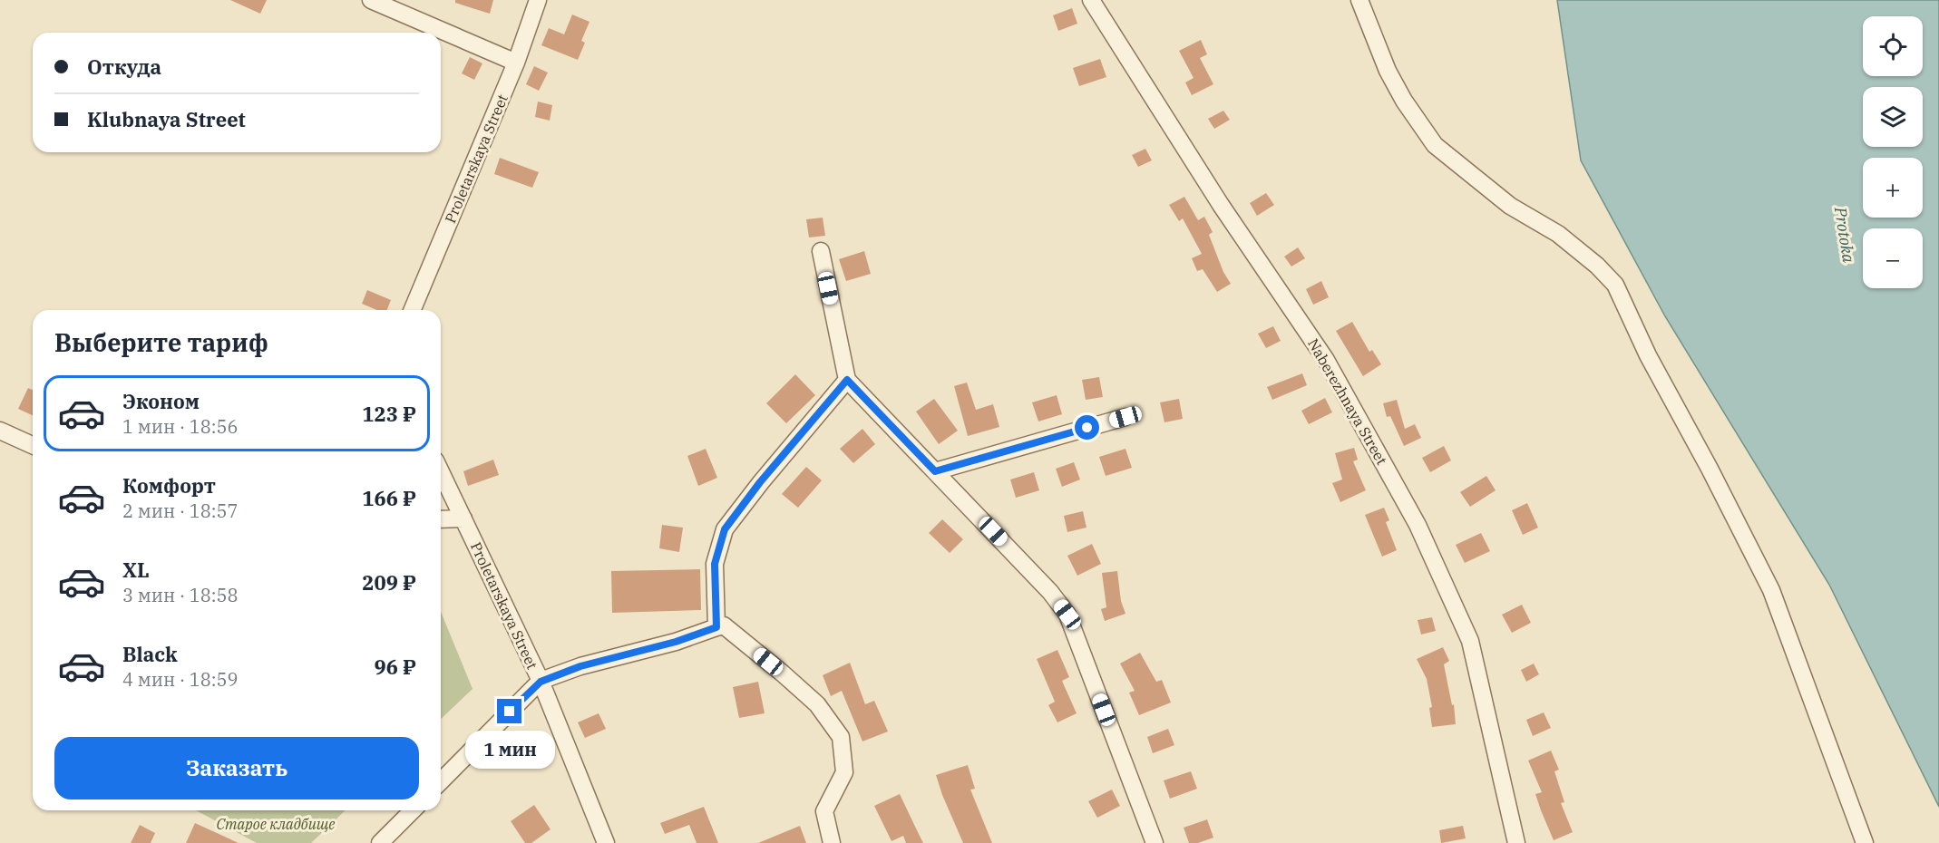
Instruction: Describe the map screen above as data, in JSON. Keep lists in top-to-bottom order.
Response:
{
  "streets": {
    "street": ["Proletarskaya Street", "Naberezhnaya Street"]
  },
  "water": ["Protoka"],
  "parks": ["Старое кладбище"],
  "page": {
    "map_buttons": ["+", "−"],
    "banner": ["Откуда", "Klubnaya Street"],
    "heading": "Выберите тариф",
    "list": [
      {
        "name": "Эконом",
        "note": "1 мин · 18:56",
        "value": "123 ₽"
      },
      {
        "name": "Комфорт",
        "note": "2 мин · 18:57",
        "value": "166 ₽"
      },
      {
        "name": "XL",
        "note": "3 мин · 18:58",
        "value": "209 ₽"
      },
      {
        "name": "Black",
        "note": "4 мин · 18:59",
        "value": "96 ₽"
      }
    ],
    "buttons": "Заказать",
    "bubble": "1 мин"
  }
}
